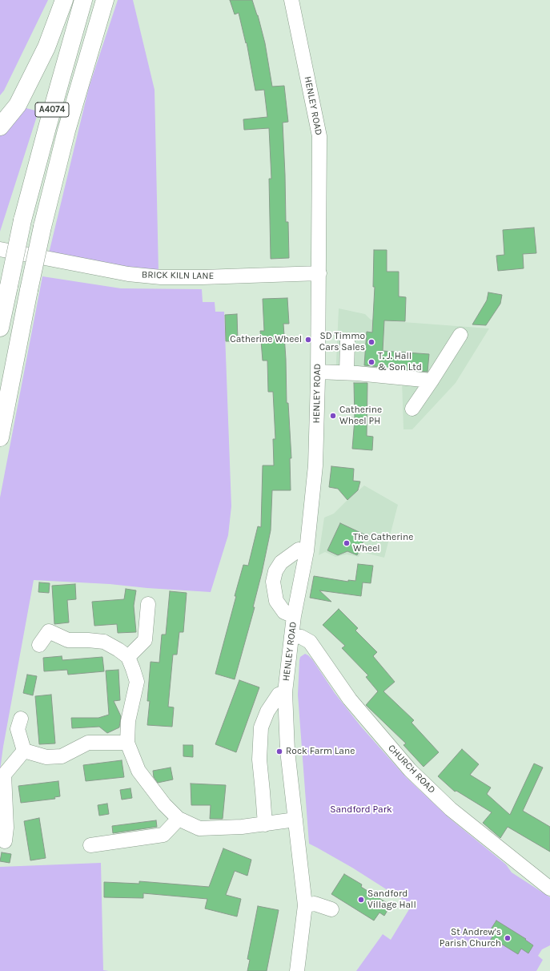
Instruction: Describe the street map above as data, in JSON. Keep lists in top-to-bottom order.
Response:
{
  "streets": {
    "main road": ["A4074"],
    "street": ["HENLEY ROAD", "BRICK KILN LANE", "CHURCH ROAD"]
  },
  "crossings": [
    ["HENLEY ROAD", "BRICK KILN LANE"],
    ["HENLEY ROAD", "CHURCH ROAD"]
  ],
  "parks": ["Sandford Park"],
  "places": [
    "Catherine Wheel",
    "SD Timmo Cars Sales",
    "T. J. Hall & Son Ltd",
    "Catherine Wheel PH",
    "The Catherine Wheel",
    "Rock Farm Lane",
    "Sandford Village Hall",
    "St Andrew's Parish Church"
  ]
}
